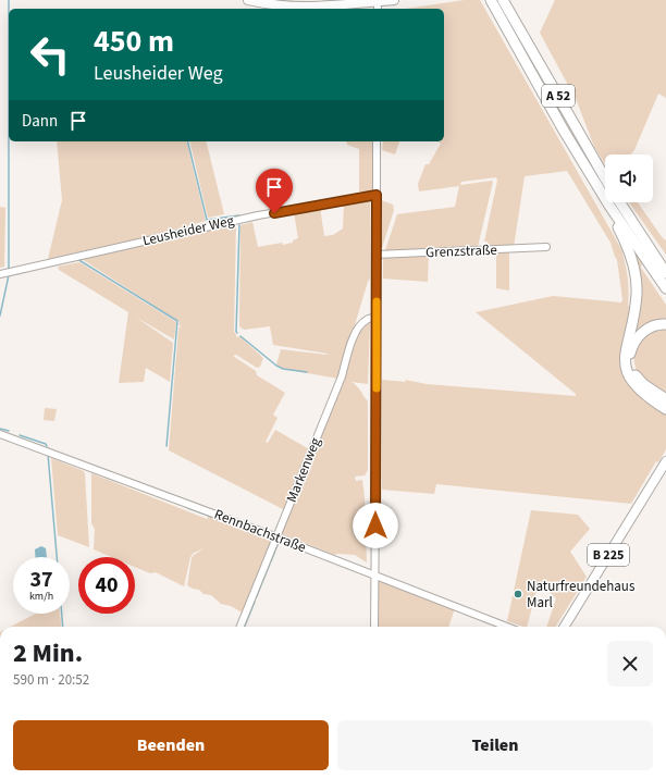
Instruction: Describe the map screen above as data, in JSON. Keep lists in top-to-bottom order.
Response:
{
  "streets": {
    "highway": ["A 52"],
    "main road": ["B 225"],
    "street": [
      "Leusheider Weg",
      "Grenzstraße",
      "Markenweg",
      "Rennbachstraße"
    ]
  },
  "crossings": [
    ["Markenweg", "Rennbachstraße"]
  ],
  "places": ["Naturfreundehaus Marl"],
  "page": {
    "turn": ["450 m", "Leusheider Weg"],
    "then": "Dann",
    "speed": "37 km/h",
    "limit": "40",
    "heading": ["2 Min.", "590 m · 20:52"],
    "buttons": ["Beenden", "Teilen"]
  }
}
